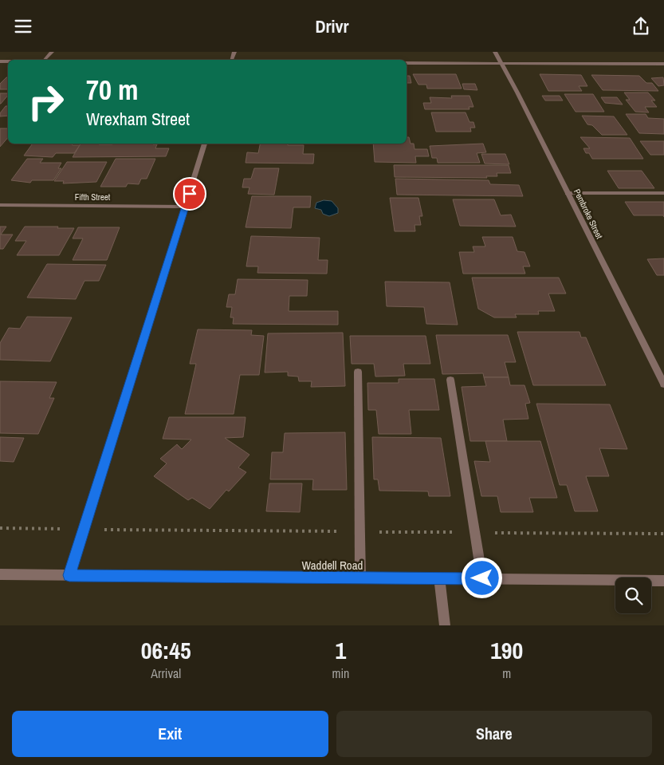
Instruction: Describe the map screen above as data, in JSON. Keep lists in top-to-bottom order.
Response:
{
  "streets": {
    "street": ["Fifth Street", "Pembroke Street", "Waddell Road"]
  },
  "page": {
    "header": "Drivr",
    "turn": ["70 m", "Wrexham Street"],
    "eta": [
      "06:45",
      "Arrival",
      "1",
      "min",
      "190",
      "m"
    ],
    "buttons": ["Exit", "Share"]
  }
}
